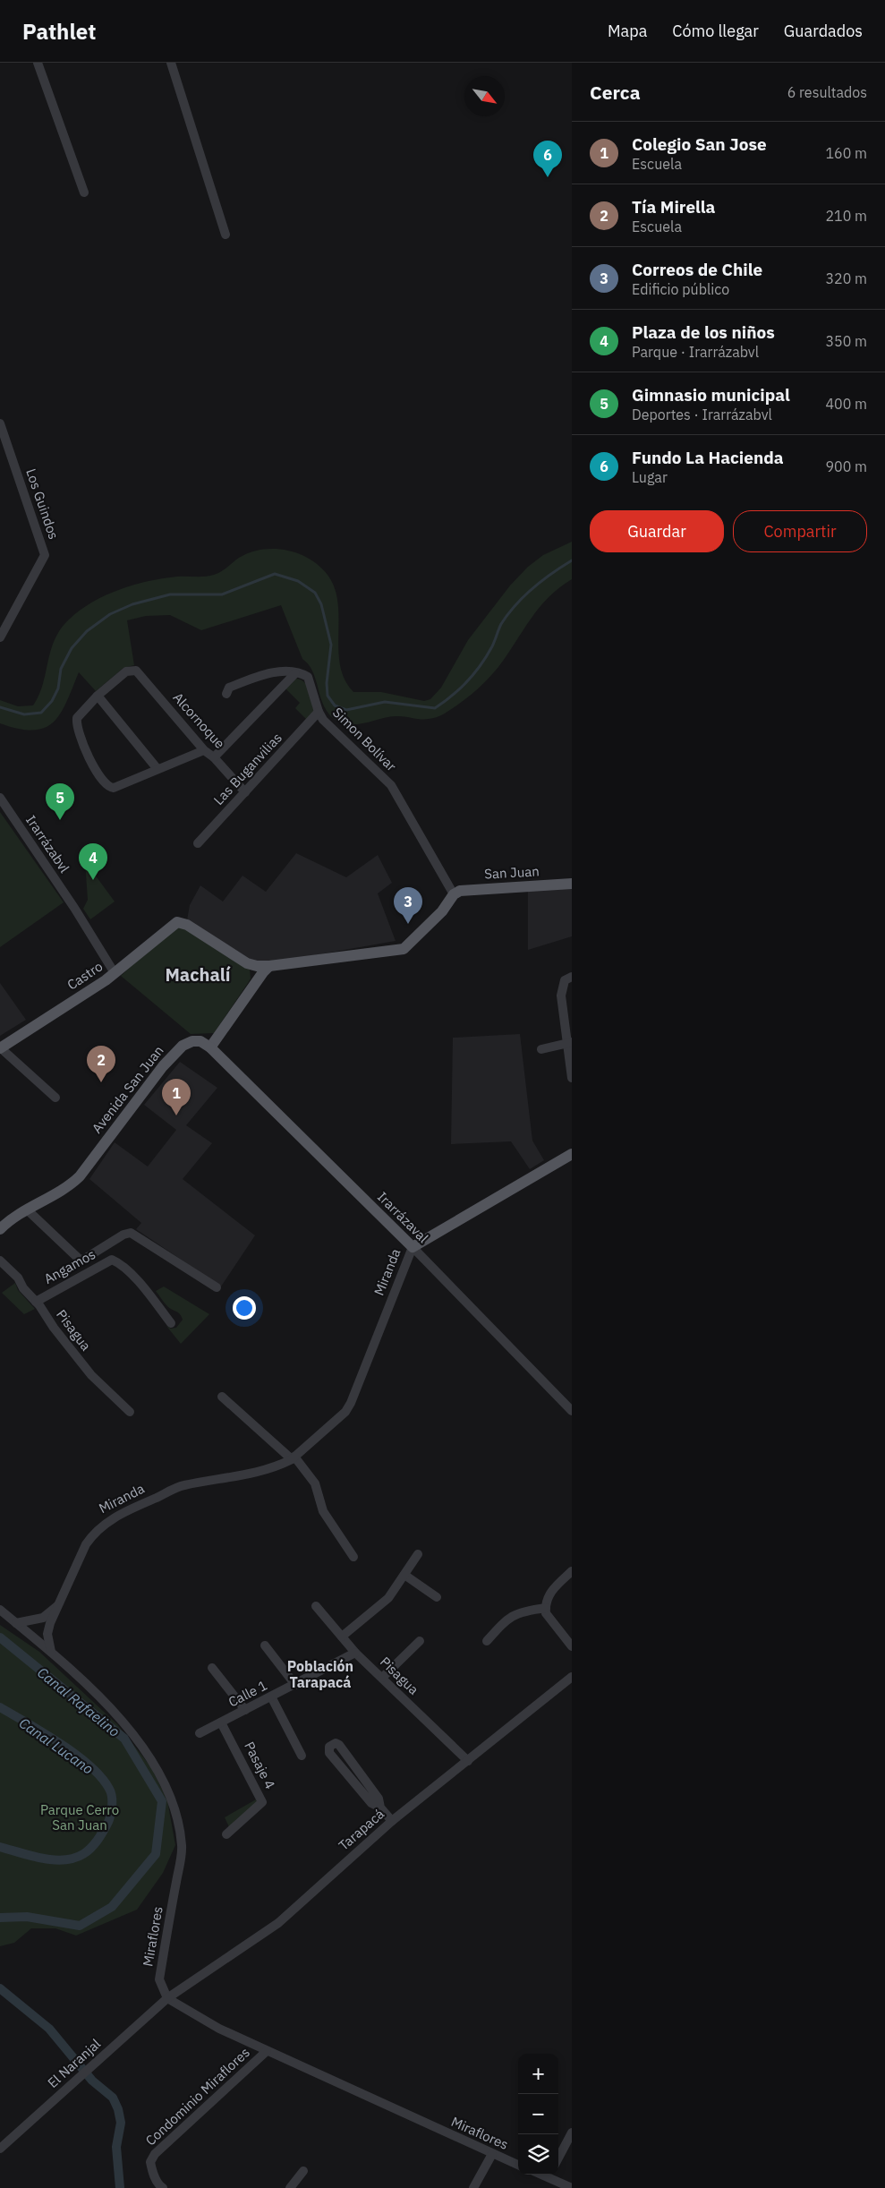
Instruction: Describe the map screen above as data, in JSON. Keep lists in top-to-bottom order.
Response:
{
  "streets": {
    "main road": [
      "San Juan",
      "Castro",
      "Avenida San Juan",
      "Irarrázaval",
      "Miranda"
    ],
    "street": [
      "Los Guindos",
      "Alcornoque",
      "Simon Bolívar",
      "Las Buganvilias",
      "Irarrázabvl",
      "Angamos",
      "Pisagua",
      "Calle 1",
      "Pasaje 4",
      "Tarapacá",
      "Miraflores",
      "El Naranjal",
      "Condominio Miraflores"
    ]
  },
  "crossings": [
    ["Alcornoque", "Las Buganvilias"],
    ["Simon Bolívar", "Las Buganvilias"],
    ["Simon Bolívar", "San Juan"],
    ["Irarrázabvl", "Castro"],
    ["Avenida San Juan", "Irarrázaval"],
    ["Irarrázaval", "Miranda"],
    ["Angamos", "Pisagua"],
    ["Miranda", "Miraflores"],
    ["Pisagua", "Calle 1"],
    ["Pisagua", "Tarapacá"],
    ["Calle 1", "Pasaje 4"],
    ["Tarapacá", "Miraflores"],
    ["Tarapacá", "El Naranjal"],
    ["Miraflores", "El Naranjal"],
    ["Miraflores", "Condominio Miraflores"]
  ],
  "districts": ["Machalí", "Población Tarapacá"],
  "water": ["Canal Rafaelino", "Canal Lucano"],
  "parks": ["Parque Cerro San Juan"],
  "north": "bottom right",
  "page": {
    "header": "Pathlet",
    "nav": ["Mapa", "Cómo llegar", "Guardados"],
    "heading": ["Cerca", "6 resultados"],
    "list": [
      {
        "mark": "1",
        "name": "Colegio San Jose",
        "note": "Escuela",
        "value": "160 m"
      },
      {
        "mark": "2",
        "name": "Tía Mirella",
        "note": "Escuela",
        "value": "210 m"
      },
      {
        "mark": "3",
        "name": "Correos de Chile",
        "note": "Edificio público",
        "value": "320 m"
      },
      {
        "mark": "4",
        "name": "Plaza de los niños",
        "note": "Parque · Irarrázabvl",
        "value": "350 m"
      },
      {
        "mark": "5",
        "name": "Gimnasio municipal",
        "note": "Deportes · Irarrázabvl",
        "value": "400 m"
      },
      {
        "mark": "6",
        "name": "Fundo La Hacienda",
        "note": "Lugar",
        "value": "900 m"
      }
    ],
    "pins": [
      "6",
      "5",
      "4",
      "3",
      "2",
      "1"
    ],
    "buttons": ["Guardar", "Compartir"],
    "map_buttons": ["+", "−"]
  }
}
